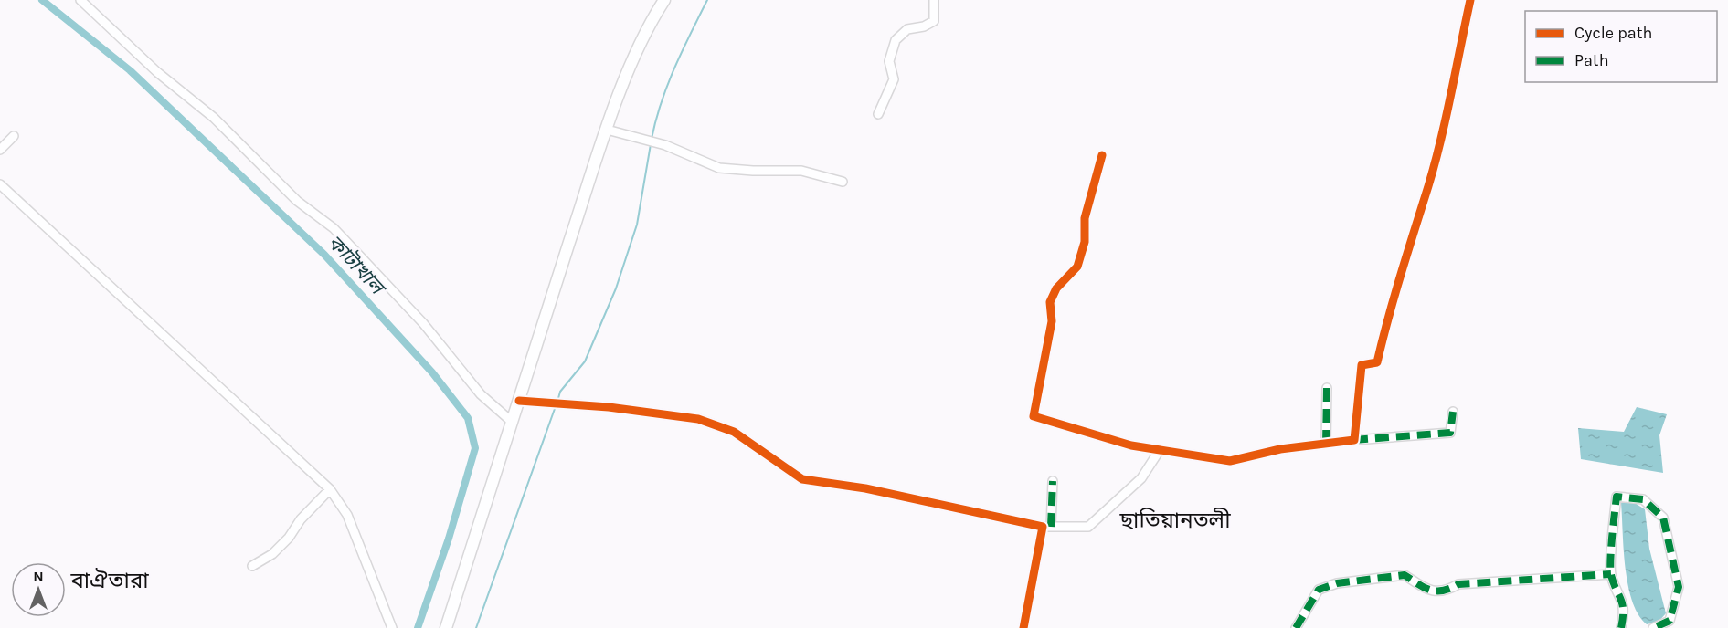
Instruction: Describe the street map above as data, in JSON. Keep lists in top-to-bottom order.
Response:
{
  "districts": ["ছাতিয়ানতলী", "বাঐতারা"],
  "water": ["কাটাখাল"],
  "legend": ["Cycle path", "Path"],
  "north": "top"
}
